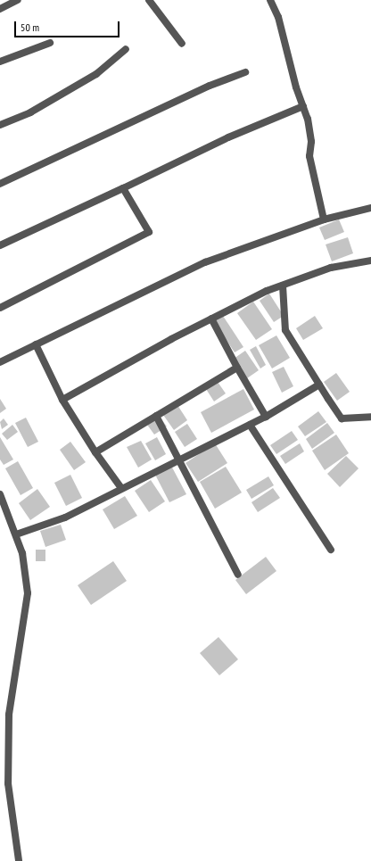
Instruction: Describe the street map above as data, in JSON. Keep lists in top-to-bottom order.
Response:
{
  "scale_bar": "50 m"
}
